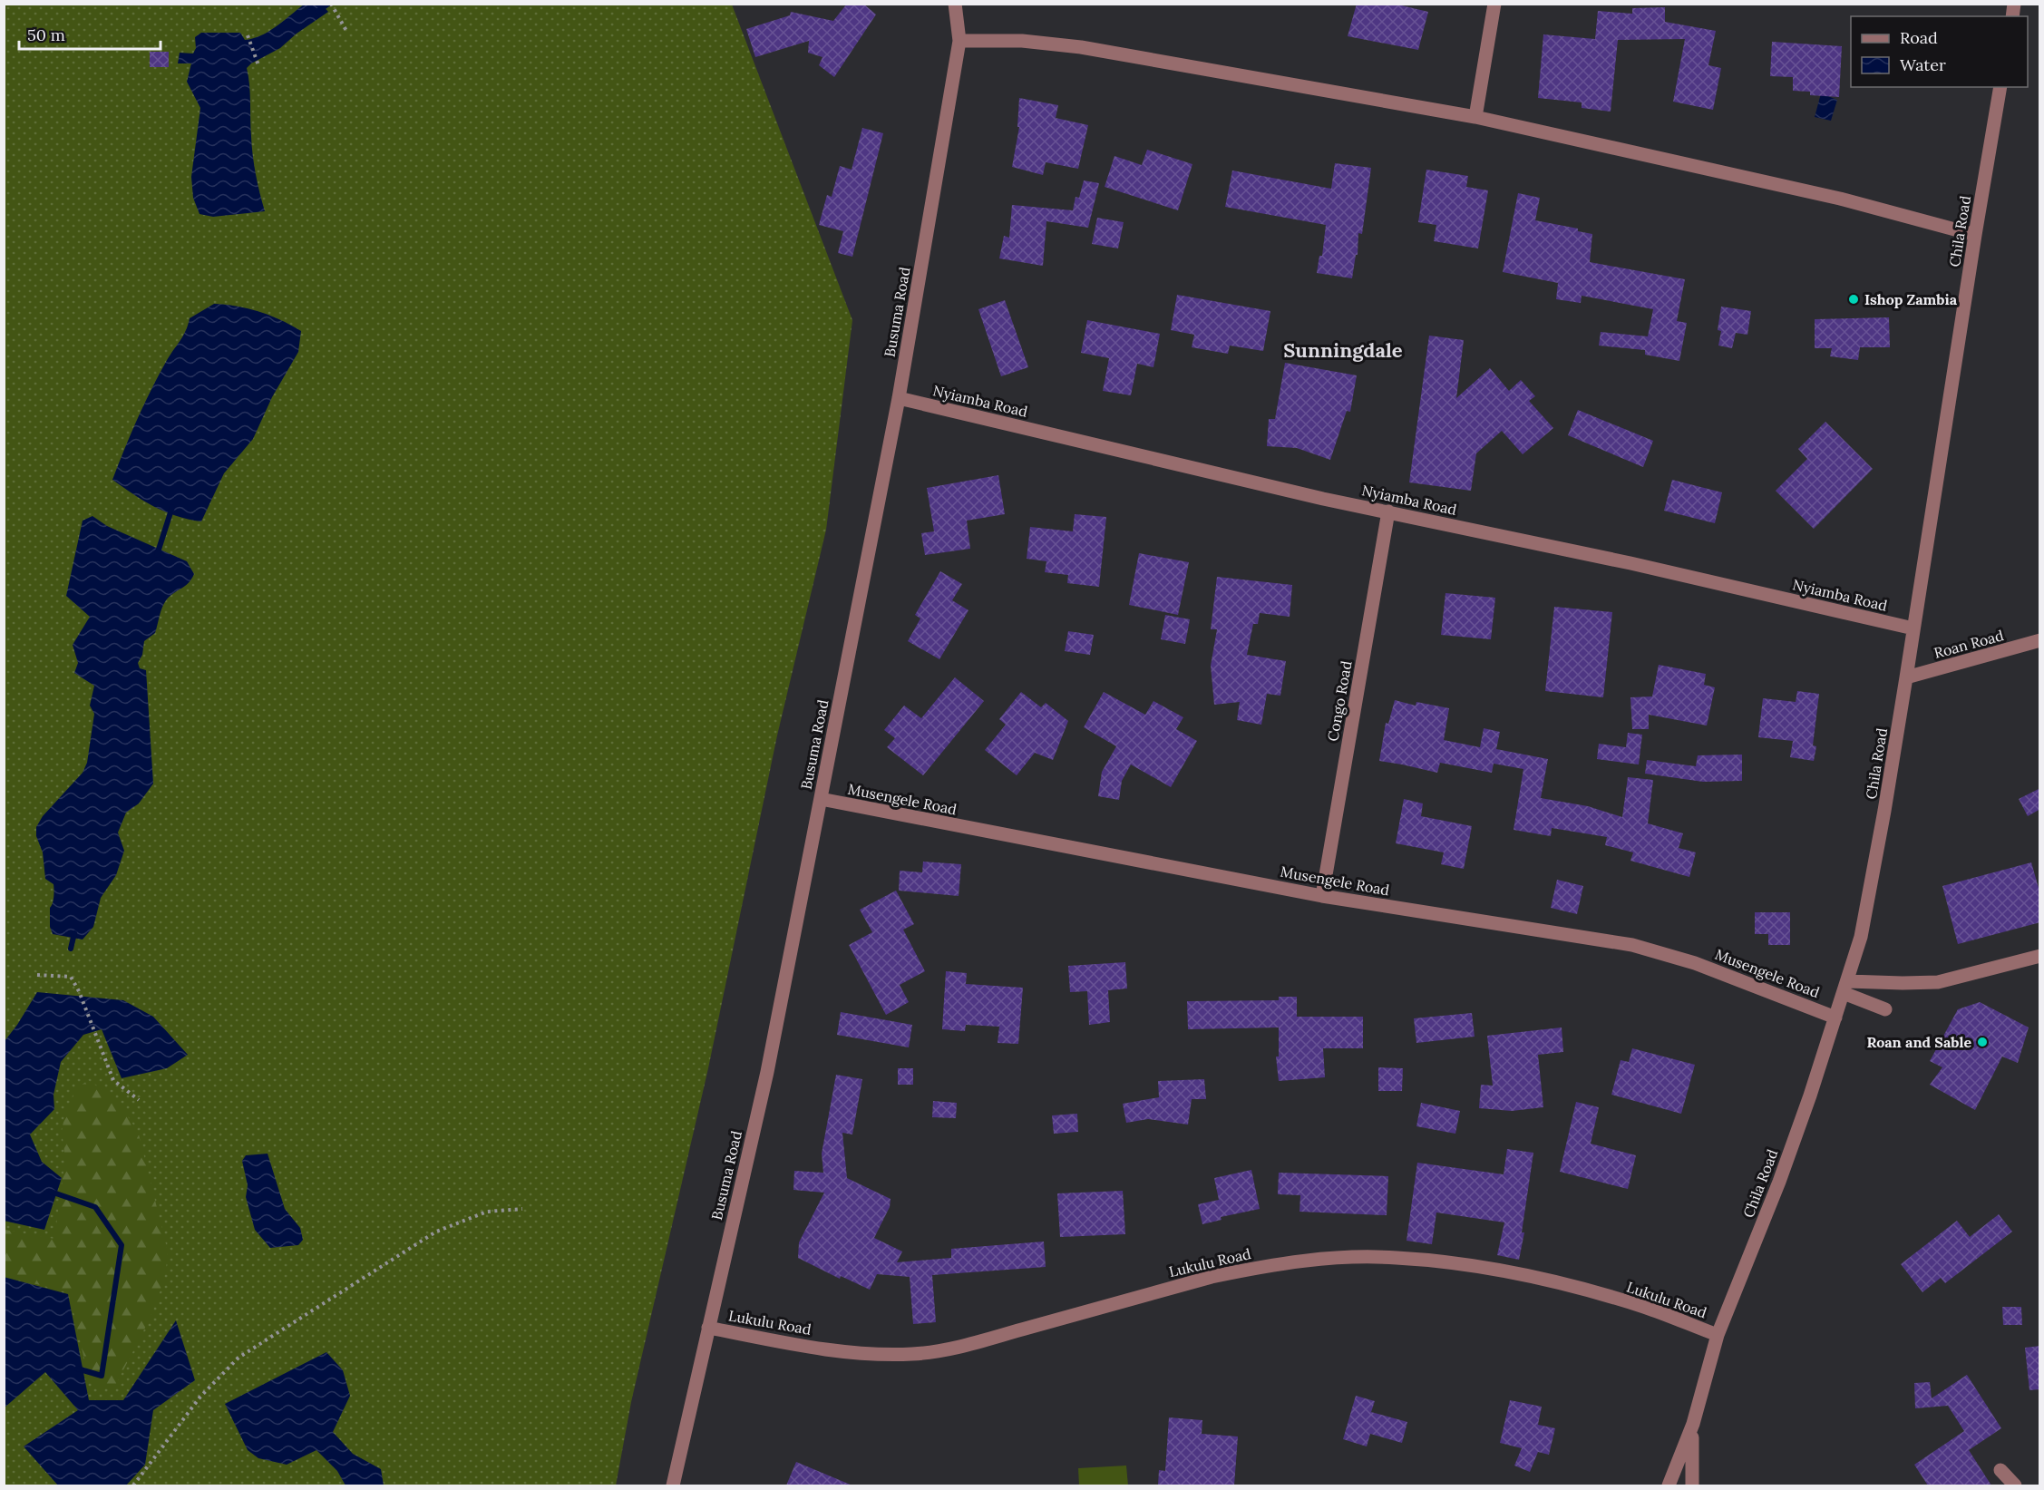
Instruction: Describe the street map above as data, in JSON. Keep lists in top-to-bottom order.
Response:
{
  "streets": {
    "street": [
      "Chila Road",
      "Busuma Road",
      "Nyiamba Road",
      "Roan Road",
      "Congo Road",
      "Musengele Road",
      "Lukulu Road"
    ]
  },
  "crossings": [
    ["Chila Road", "Nyiamba Road"],
    ["Chila Road", "Roan Road"],
    ["Chila Road", "Musengele Road"],
    ["Chila Road", "Lukulu Road"],
    ["Busuma Road", "Nyiamba Road"],
    ["Busuma Road", "Musengele Road"],
    ["Busuma Road", "Lukulu Road"],
    ["Nyiamba Road", "Congo Road"],
    ["Congo Road", "Musengele Road"]
  ],
  "districts": ["Sunningdale"],
  "places": ["Ishop Zambia", "Roan and Sable"],
  "legend": ["Road", "Water"],
  "scale_bar": "50 m"
}
